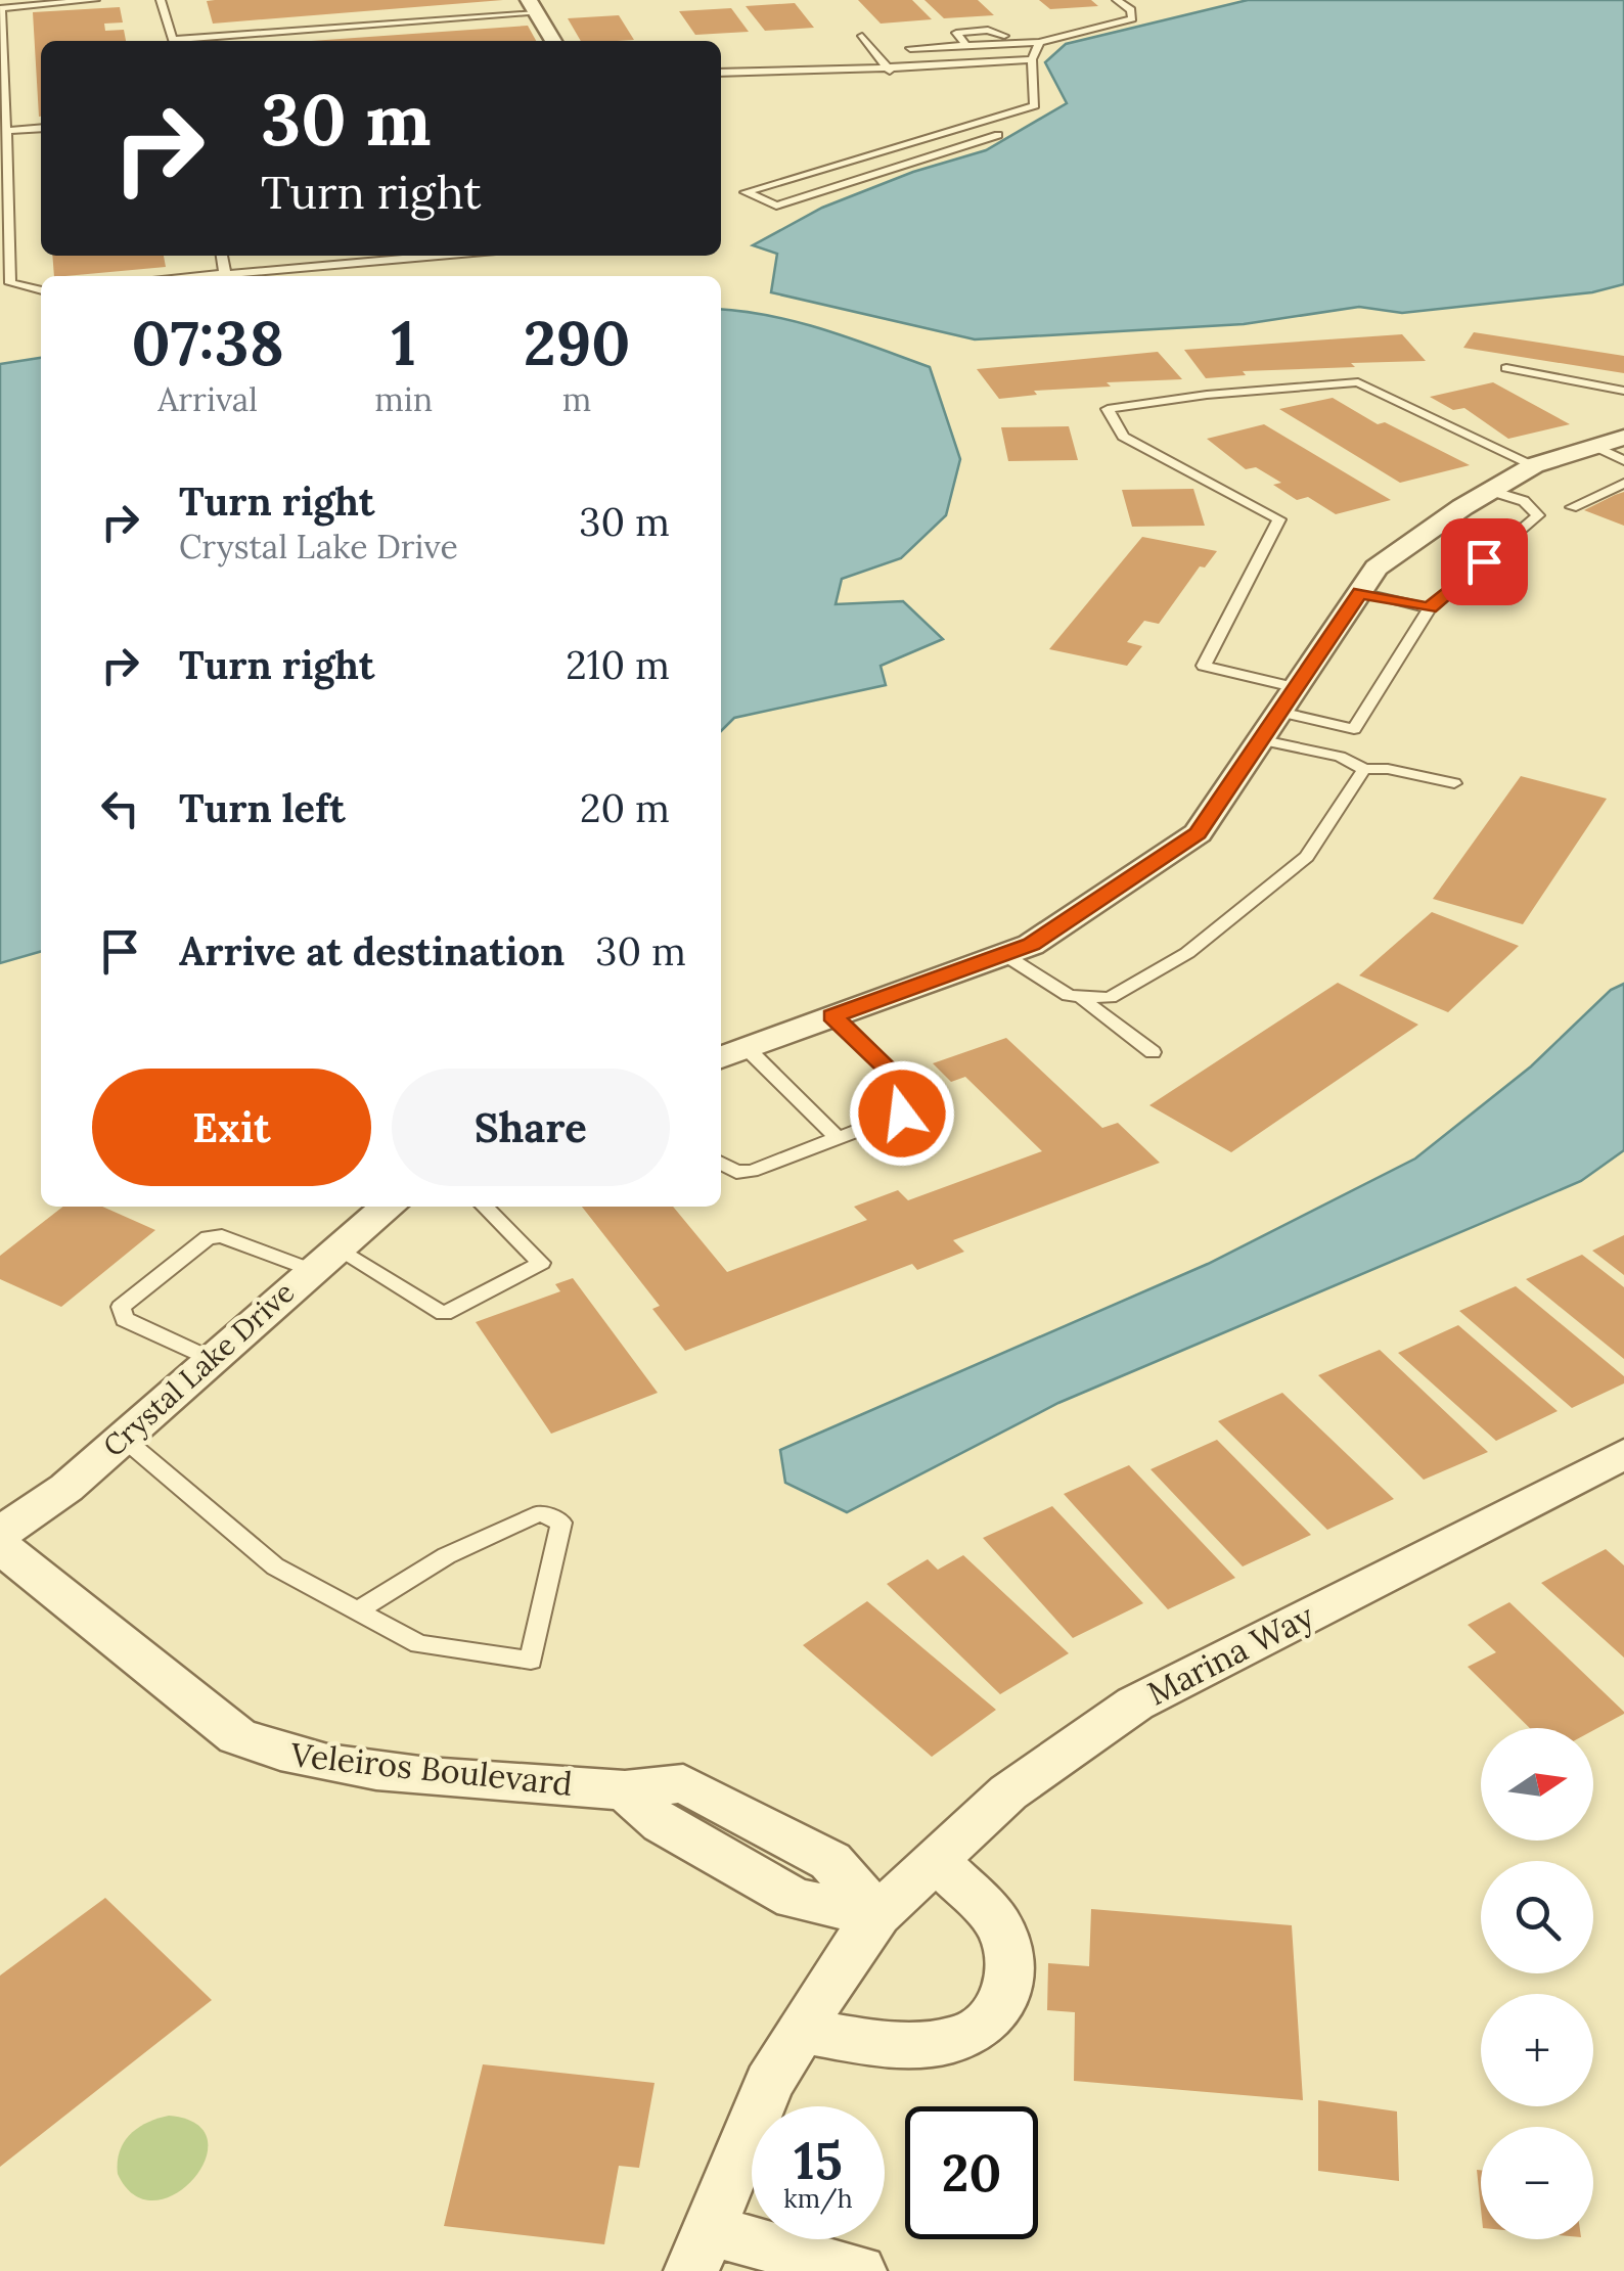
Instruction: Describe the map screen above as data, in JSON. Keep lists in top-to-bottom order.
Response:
{
  "streets": {
    "street": ["Crystal Lake Drive", "Marina Way", "Veleiros Boulevard"]
  },
  "crossings": [
    ["Marina Way", "Veleiros Boulevard"]
  ],
  "north": "right",
  "page": {
    "turn": ["30 m", "Turn right"],
    "eta": [
      "07:38",
      "Arrival",
      "1",
      "min",
      "290",
      "m"
    ],
    "list": [
      {
        "name": "Turn right",
        "note": "Crystal Lake Drive",
        "value": "30 m"
      },
      {
        "name": "Turn right",
        "value": "210 m"
      },
      {
        "name": "Turn left",
        "value": "20 m"
      },
      {
        "name": "Arrive at destination",
        "value": "30 m"
      }
    ],
    "buttons": ["Exit", "Share"],
    "map_buttons": ["+", "−"],
    "speed": "15 km/h",
    "limit": "20"
  }
}
